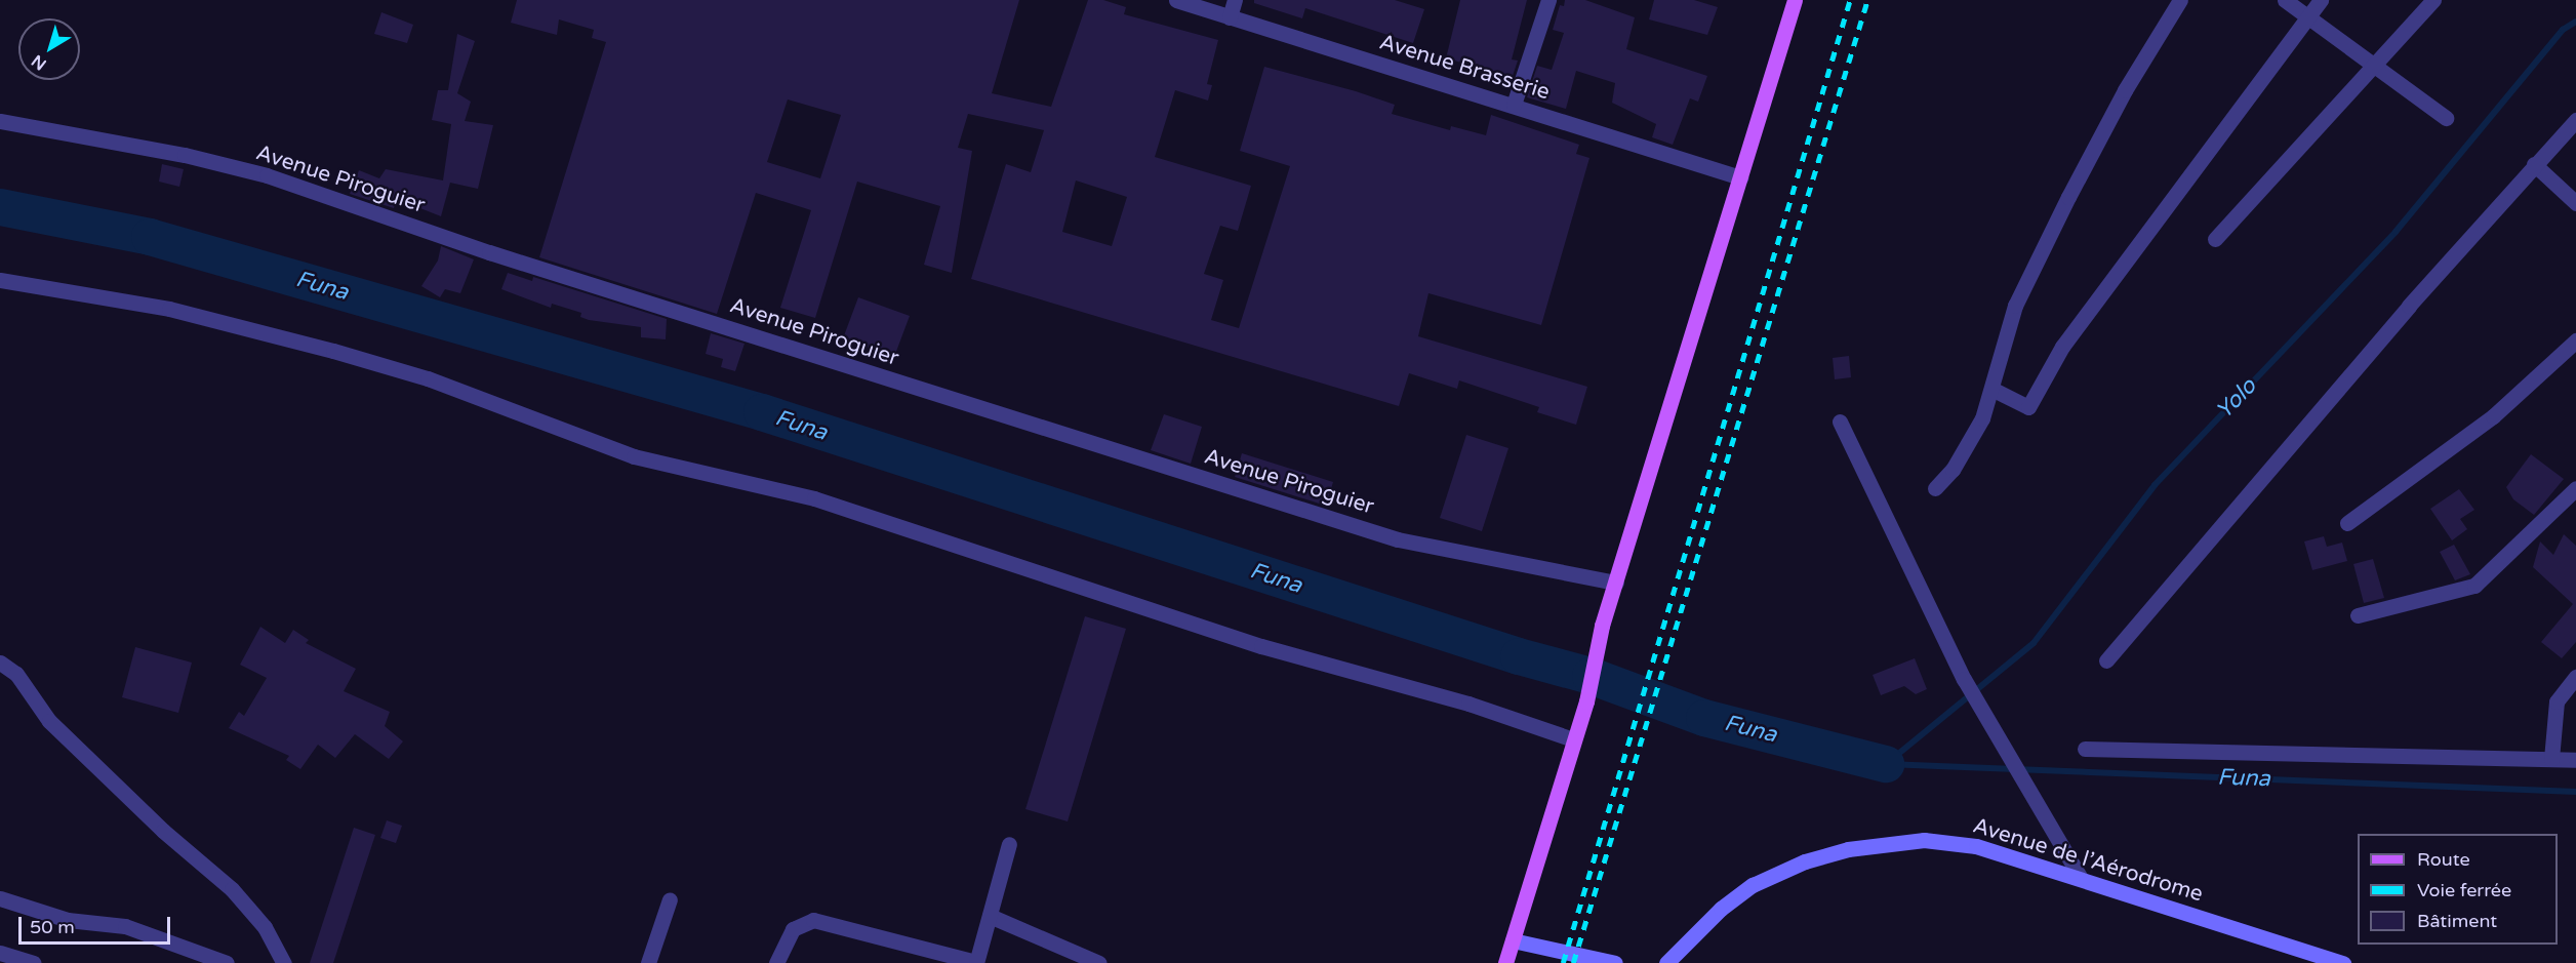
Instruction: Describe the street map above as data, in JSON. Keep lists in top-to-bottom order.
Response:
{
  "streets": {
    "main road": ["Avenue de l’Aérodrome"],
    "street": ["Avenue Brasserie", "Avenue Piroguier"]
  },
  "water": ["Funa", "Yolo"],
  "legend": ["Route", "Voie ferrée", "Bâtiment"],
  "scale_bar": "50 m",
  "north": "bottom left"
}
